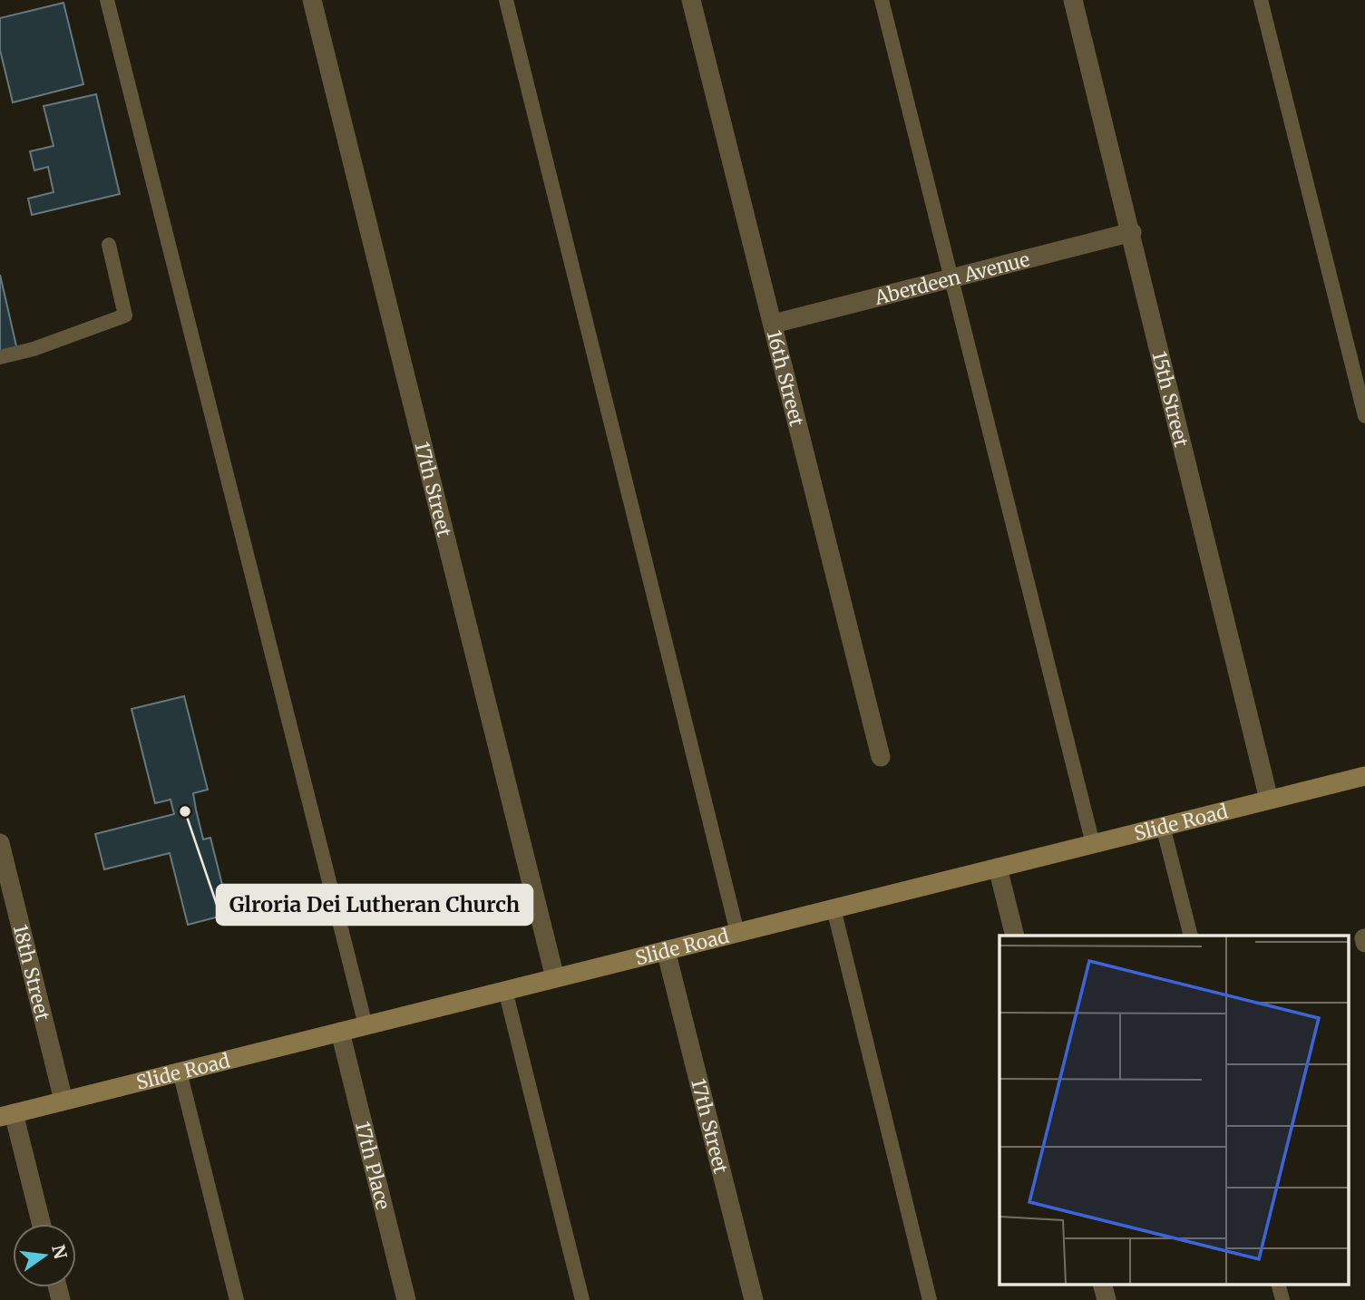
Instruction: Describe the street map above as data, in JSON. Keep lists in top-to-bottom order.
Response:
{
  "streets": {
    "main road": ["Slide Road"],
    "street": [
      "Aberdeen Avenue",
      "16th Street",
      "15th Street",
      "17th Street",
      "18th Street",
      "17th Place"
    ]
  },
  "crossings": [
    ["Aberdeen Avenue", "16th Street"],
    ["Aberdeen Avenue", "15th Street"],
    ["15th Street", "Slide Road"],
    ["17th Street", "Slide Road"],
    ["Slide Road", "18th Street"],
    ["Slide Road", "17th Place"]
  ],
  "places": ["Glroria Dei Lutheran Church"],
  "north": "right"
}
